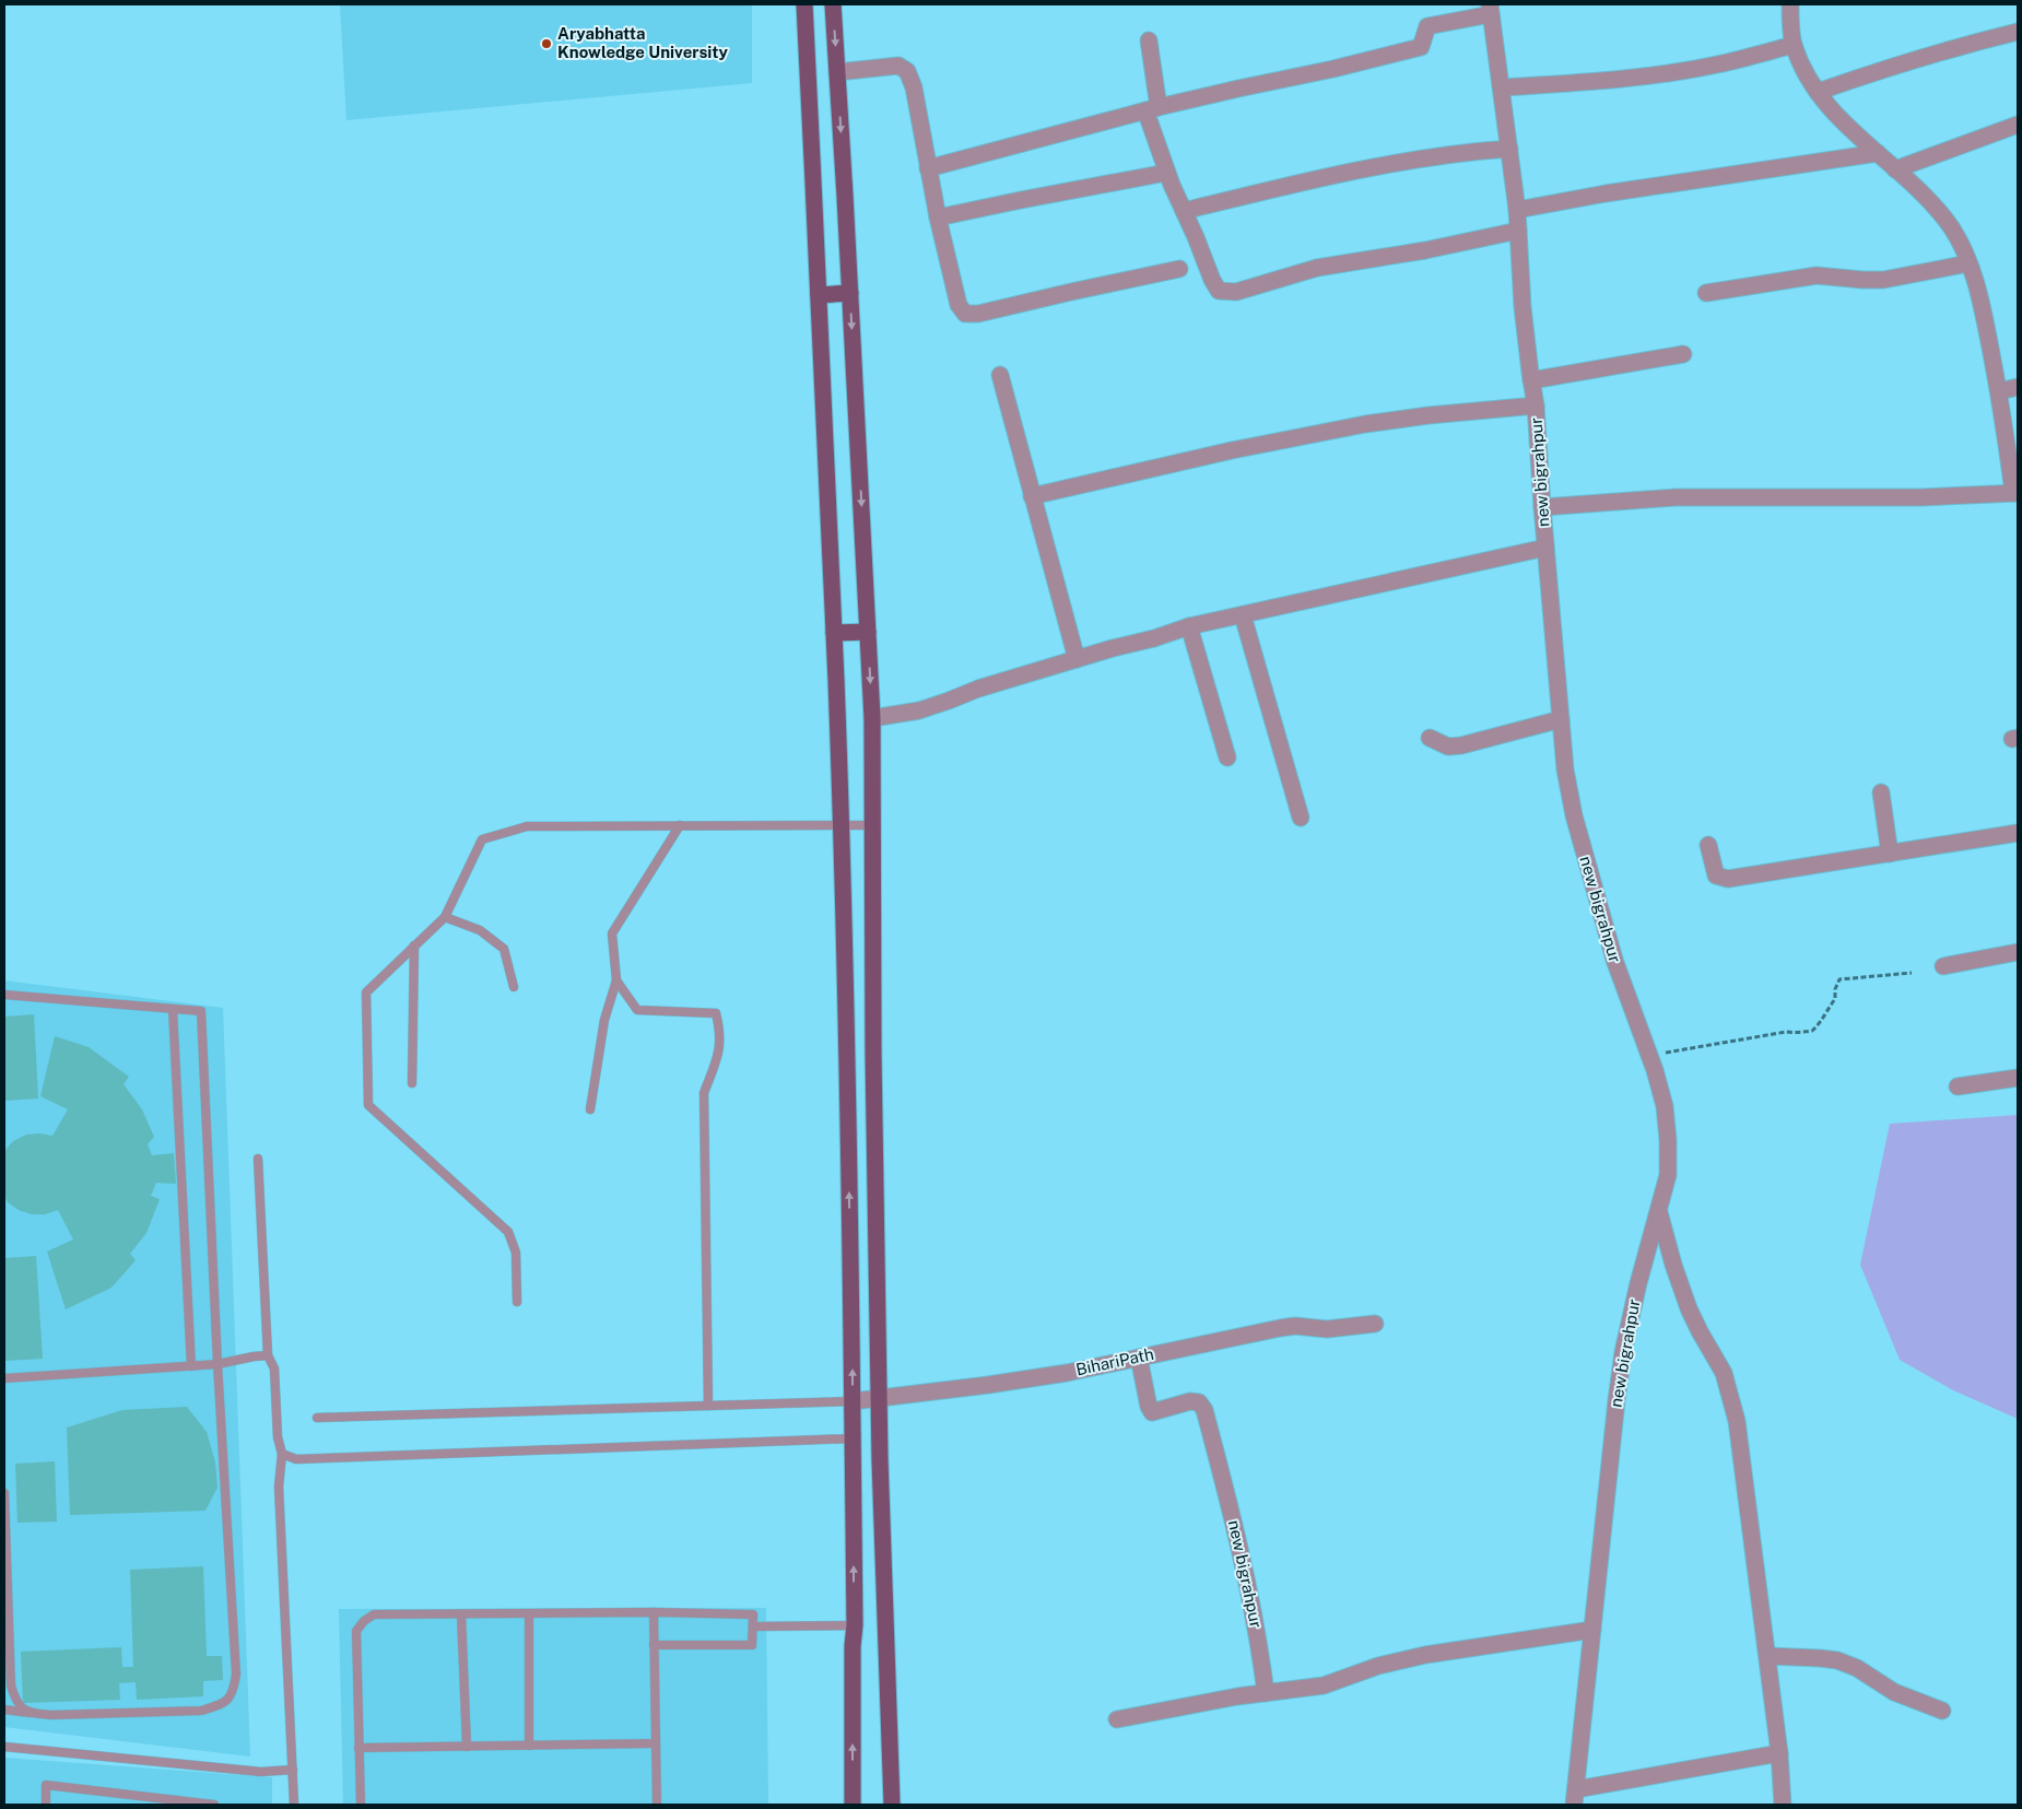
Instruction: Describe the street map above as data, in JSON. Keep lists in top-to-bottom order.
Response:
{
  "streets": {
    "street": ["new bigrahpur", "BihariPath"]
  },
  "crossings": [
    ["new bigrahpur", "BihariPath"]
  ],
  "places": ["Aryabhatta Knowledge University"]
}
